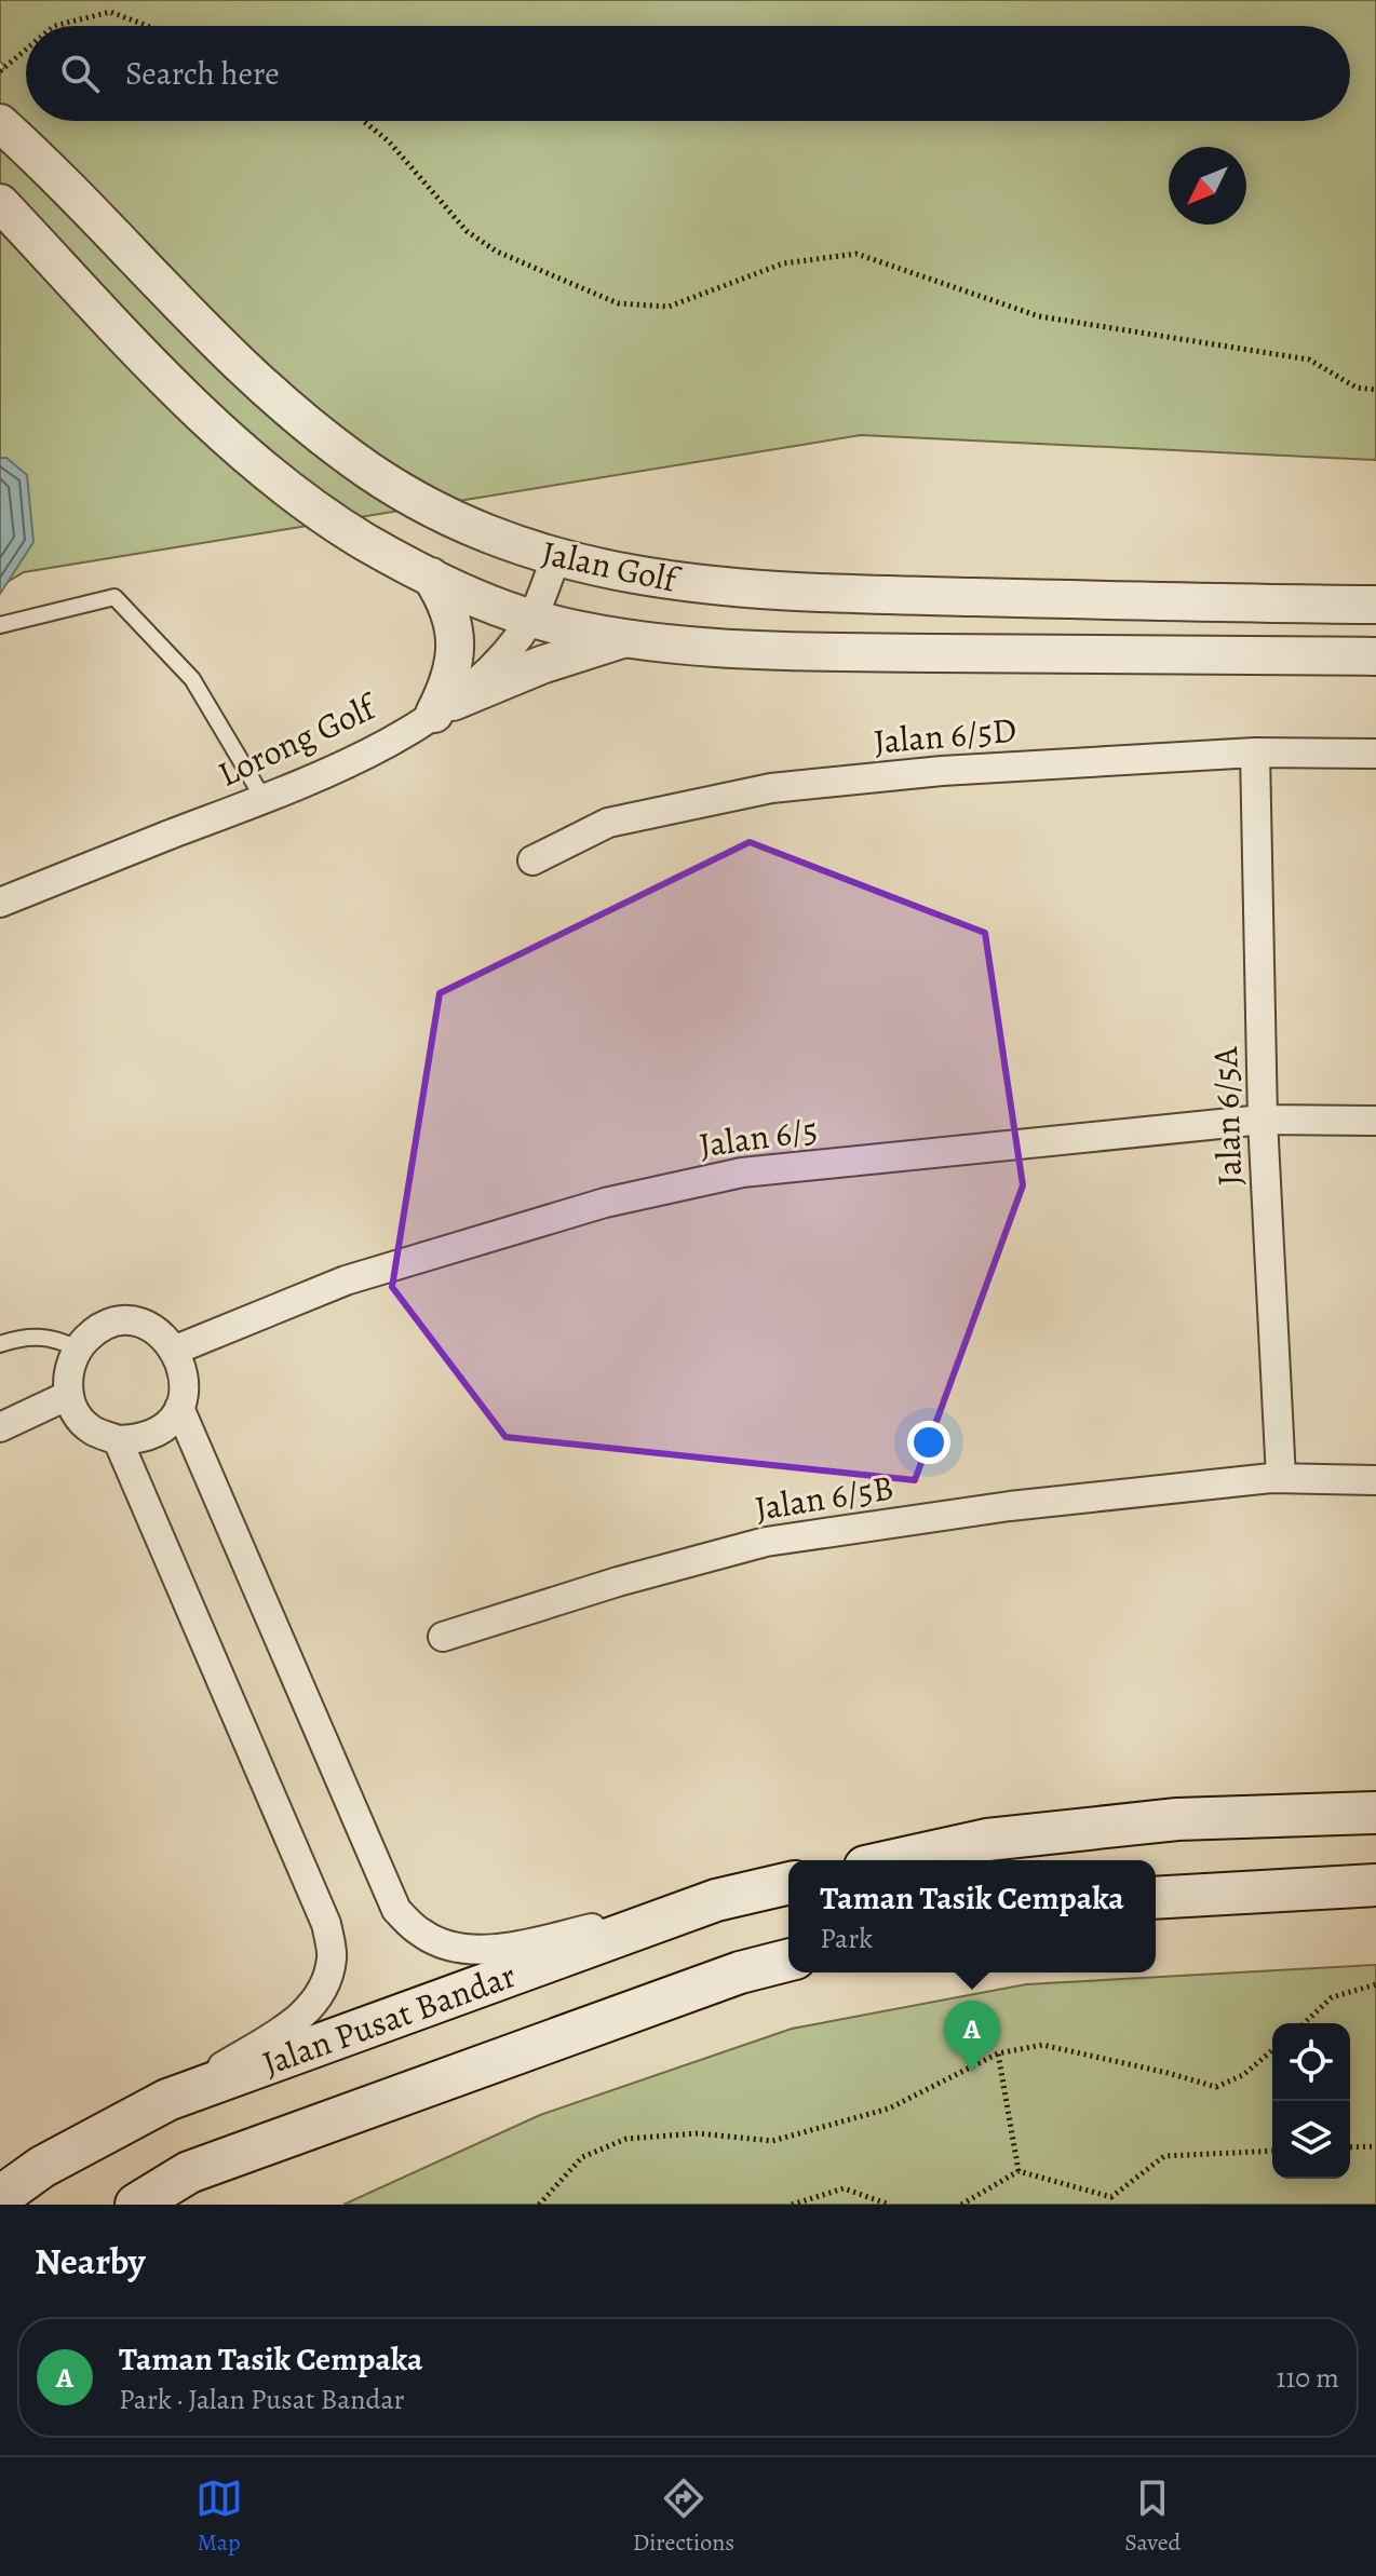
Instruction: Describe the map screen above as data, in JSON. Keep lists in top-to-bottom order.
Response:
{
  "streets": {
    "main road": ["Jalan Pusat Bandar"],
    "street": [
      "Jalan Golf",
      "Jalan 6/5D",
      "Lorong Golf",
      "Jalan 6/5A",
      "Jalan 6/5",
      "Jalan 6/5B"
    ]
  },
  "crossings": [
    ["Jalan Golf", "Lorong Golf"],
    ["Jalan 6/5D", "Jalan 6/5A"],
    ["Jalan 6/5A", "Jalan 6/5"],
    ["Jalan 6/5A", "Jalan 6/5B"]
  ],
  "north": "bottom left",
  "page": {
    "search": "Search here",
    "popup": ["Taman Tasik Cempaka", "Park"],
    "pins": "A",
    "heading": "Nearby",
    "list": [
      {
        "mark": "A",
        "name": "Taman Tasik Cempaka",
        "note": "Park · Jalan Pusat Bandar",
        "value": "110 m"
      }
    ],
    "nav": ["Map", "Directions", "Saved"]
  }
}
